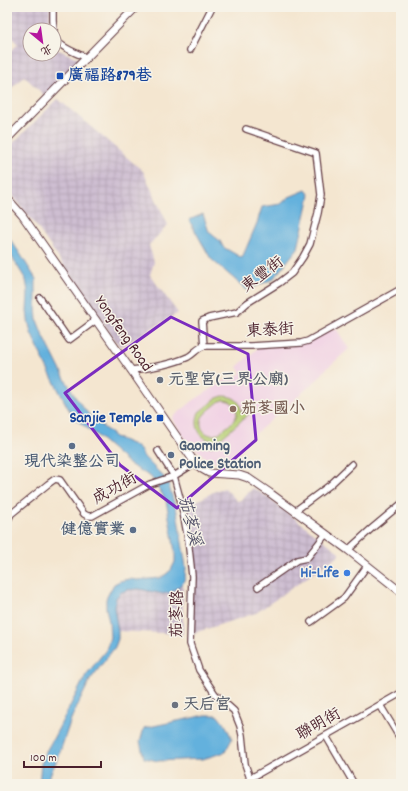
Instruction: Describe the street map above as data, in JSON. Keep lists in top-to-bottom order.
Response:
{
  "streets": {
    "street": [
      "東豐街",
      "東泰街",
      "Yongfeng Road",
      "成功街",
      "茄苳路",
      "聯明街"
    ]
  },
  "crossings": [
    ["東豐街", "東泰街"],
    ["成功街", "茄苳路"],
    ["茄苳路", "聯明街"]
  ],
  "water": ["茄苳溪"],
  "places": {
    "transit": ["廣福路879巷", "Sanjie Temple"],
    "other": [
      "元聖宮(三界公廟)",
      "茄苳國小",
      "現代染整公司",
      "Gaoming Police Station",
      "健億實業",
      "Hi-Life",
      "天后宮"
    ]
  },
  "scale_bar": "100 m",
  "north": "bottom right"
}
